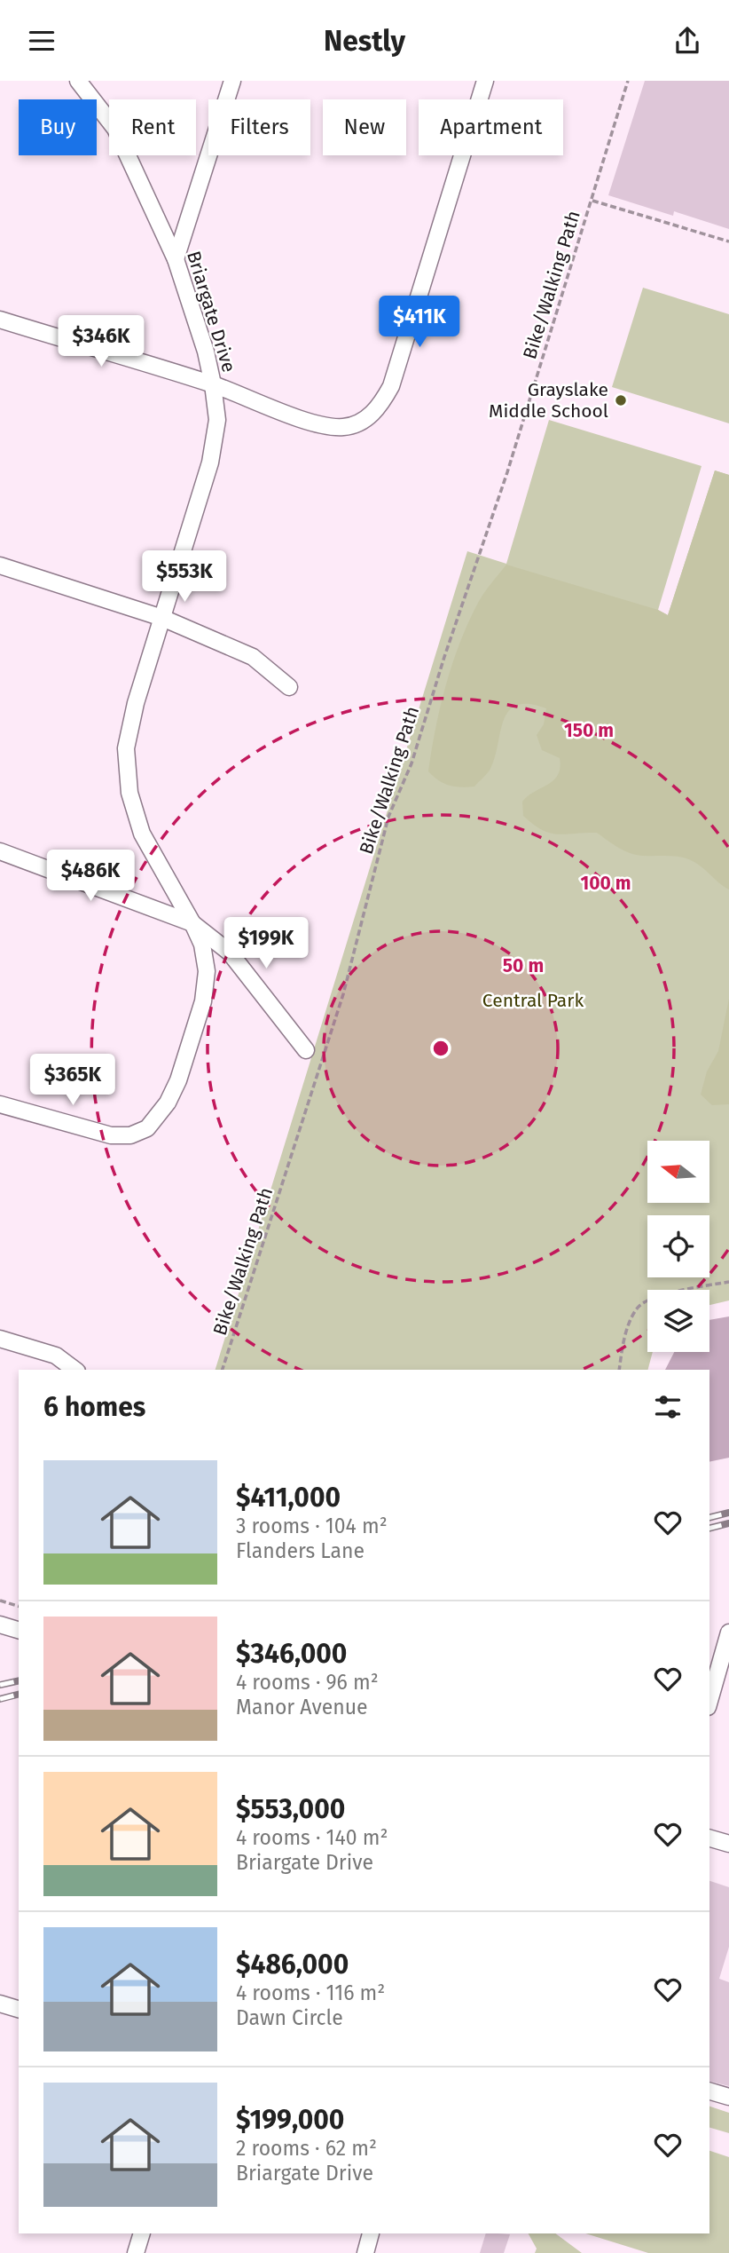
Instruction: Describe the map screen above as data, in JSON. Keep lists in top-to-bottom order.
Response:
{
  "streets": {
    "street": ["Briargate Drive"],
    "path": ["Bike/Walking Path"]
  },
  "parks": ["Central Park"],
  "places": ["Grayslake Middle School"],
  "north": "left",
  "page": {
    "header": "Nestly",
    "chip": [
      "Buy",
      "Rent",
      "Filters",
      "New",
      "Apartment"
    ],
    "price": [
      "$411K",
      "$346K",
      "$553K",
      "$486K",
      "$199K",
      "$365K"
    ],
    "heading": "6 homes",
    "list": [
      {
        "name": "$411,000",
        "note": "3 rooms · 104 m² · Flanders Lane"
      },
      {
        "name": "$346,000",
        "note": "4 rooms · 96 m² · Manor Avenue"
      },
      {
        "name": "$553,000",
        "note": "4 rooms · 140 m² · Briargate Drive"
      },
      {
        "name": "$486,000",
        "note": "4 rooms · 116 m² · Dawn Circle"
      },
      {
        "name": "$199,000",
        "note": "2 rooms · 62 m² · Briargate Drive"
      }
    ]
  },
  "rings": ["150 m", "100 m", "50 m"]
}
